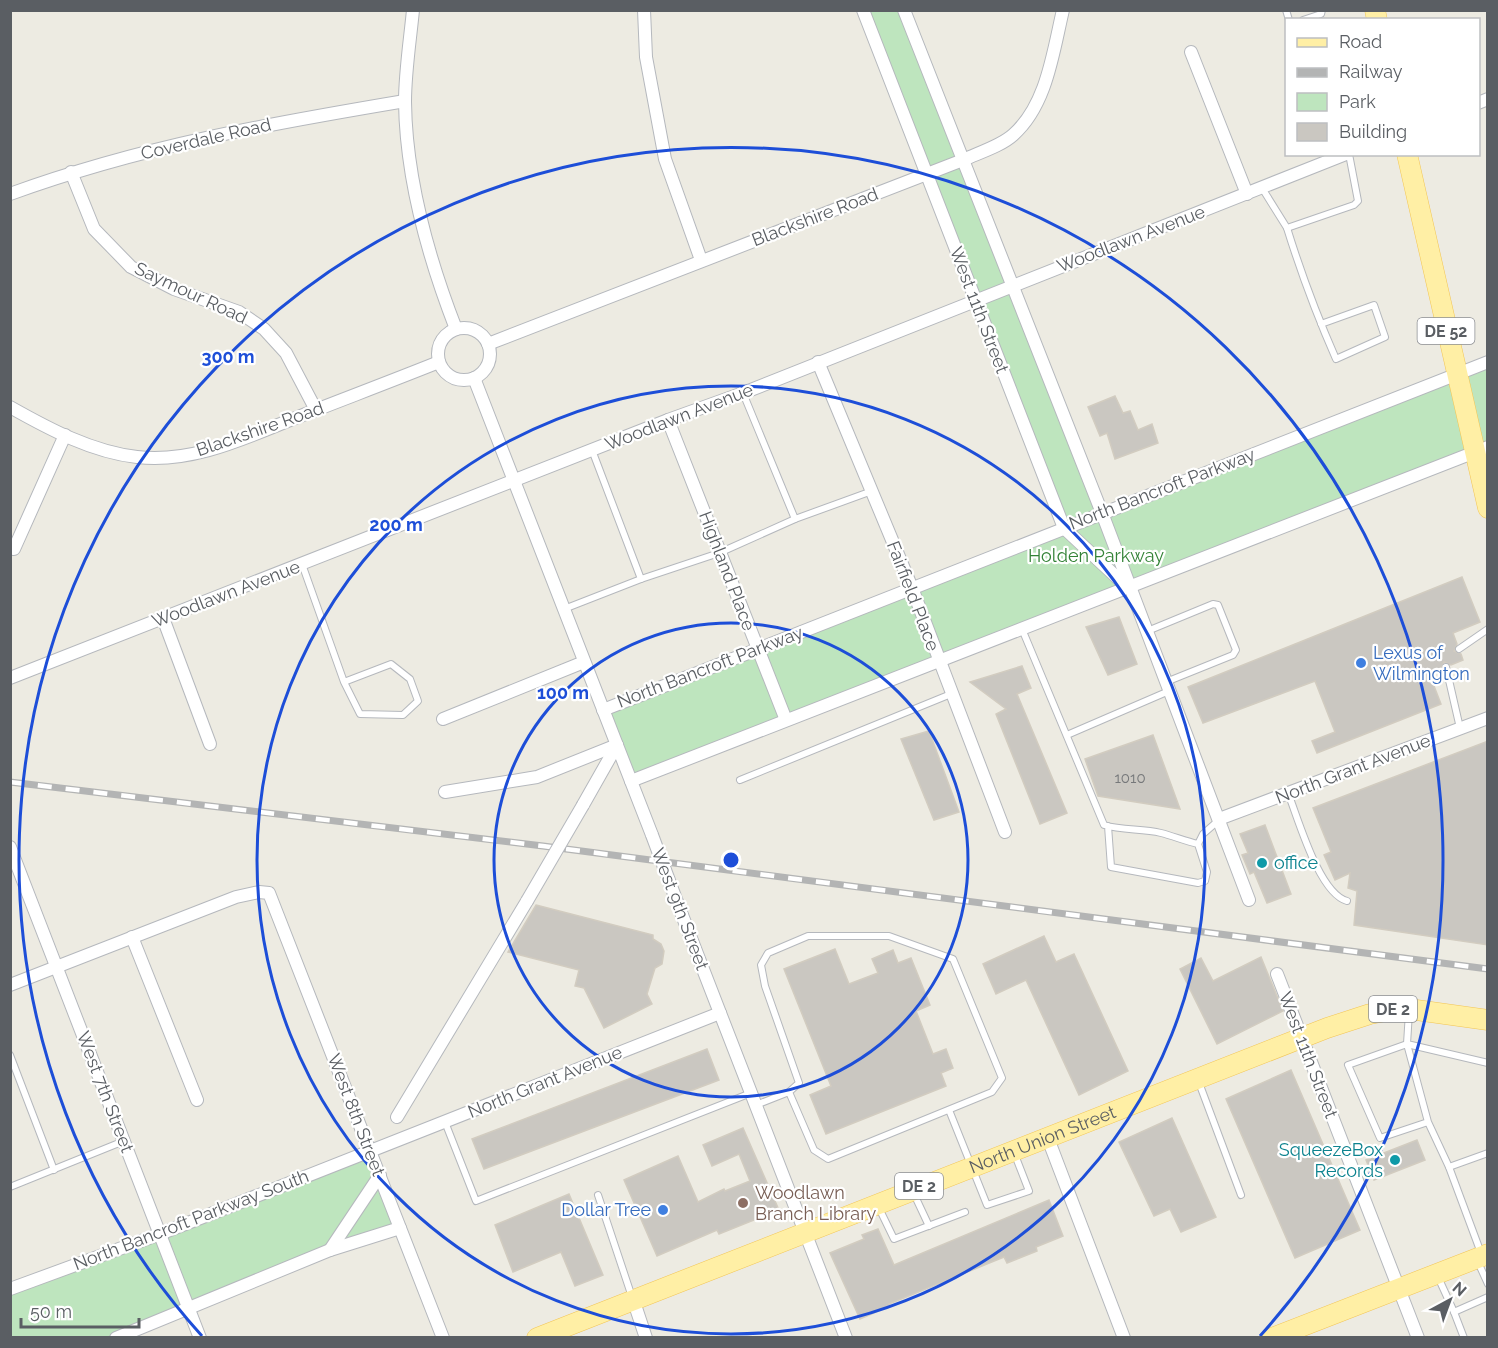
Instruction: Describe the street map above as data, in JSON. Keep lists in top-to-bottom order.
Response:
{
  "streets": {
    "main road": ["DE 52", "DE 2", "North Union Street"],
    "street": [
      "Coverdale Road",
      "Blackshire Road",
      "Woodlawn Avenue",
      "Saymour Road",
      "West 11th Street",
      "North Bancroft Parkway",
      "Highland Place",
      "Fairfield Place",
      "North Grant Avenue",
      "West 9th Street",
      "West 7th Street",
      "West 8th Street",
      "North Bancroft Parkway South"
    ]
  },
  "crossings": [
    ["Coverdale Road", "Saymour Road"],
    ["Blackshire Road", "Saymour Road"],
    ["Blackshire Road", "West 11th Street"],
    ["Blackshire Road", "West 9th Street"],
    ["Woodlawn Avenue", "West 11th Street"],
    ["Woodlawn Avenue", "Highland Place"],
    ["Woodlawn Avenue", "Fairfield Place"],
    ["Woodlawn Avenue", "West 9th Street"],
    ["West 11th Street", "North Bancroft Parkway"],
    ["West 11th Street", "North Grant Avenue"],
    ["West 11th Street", "North Union Street"],
    ["DE 52", "North Bancroft Parkway"],
    ["North Bancroft Parkway", "Highland Place"],
    ["North Bancroft Parkway", "Fairfield Place"],
    ["North Bancroft Parkway", "West 9th Street"],
    ["North Grant Avenue", "West 9th Street"],
    ["North Grant Avenue", "West 8th Street"],
    ["North Grant Avenue", "North Bancroft Parkway South"],
    ["West 9th Street", "North Union Street"],
    ["West 7th Street", "North Bancroft Parkway South"],
    ["West 8th Street", "North Bancroft Parkway South"]
  ],
  "parks": ["Holden Parkway"],
  "places": [
    "Lexus of Wilmington",
    "office",
    "SqueezeBox Records",
    "Woodlawn Branch Library",
    "Dollar Tree"
  ],
  "house_numbers": ["1010"],
  "legend": [
    "Road",
    "Railway",
    "Park",
    "Building"
  ],
  "scale_bar": "50 m",
  "north": "top right",
  "rings": ["300 m", "200 m", "100 m"]
}
